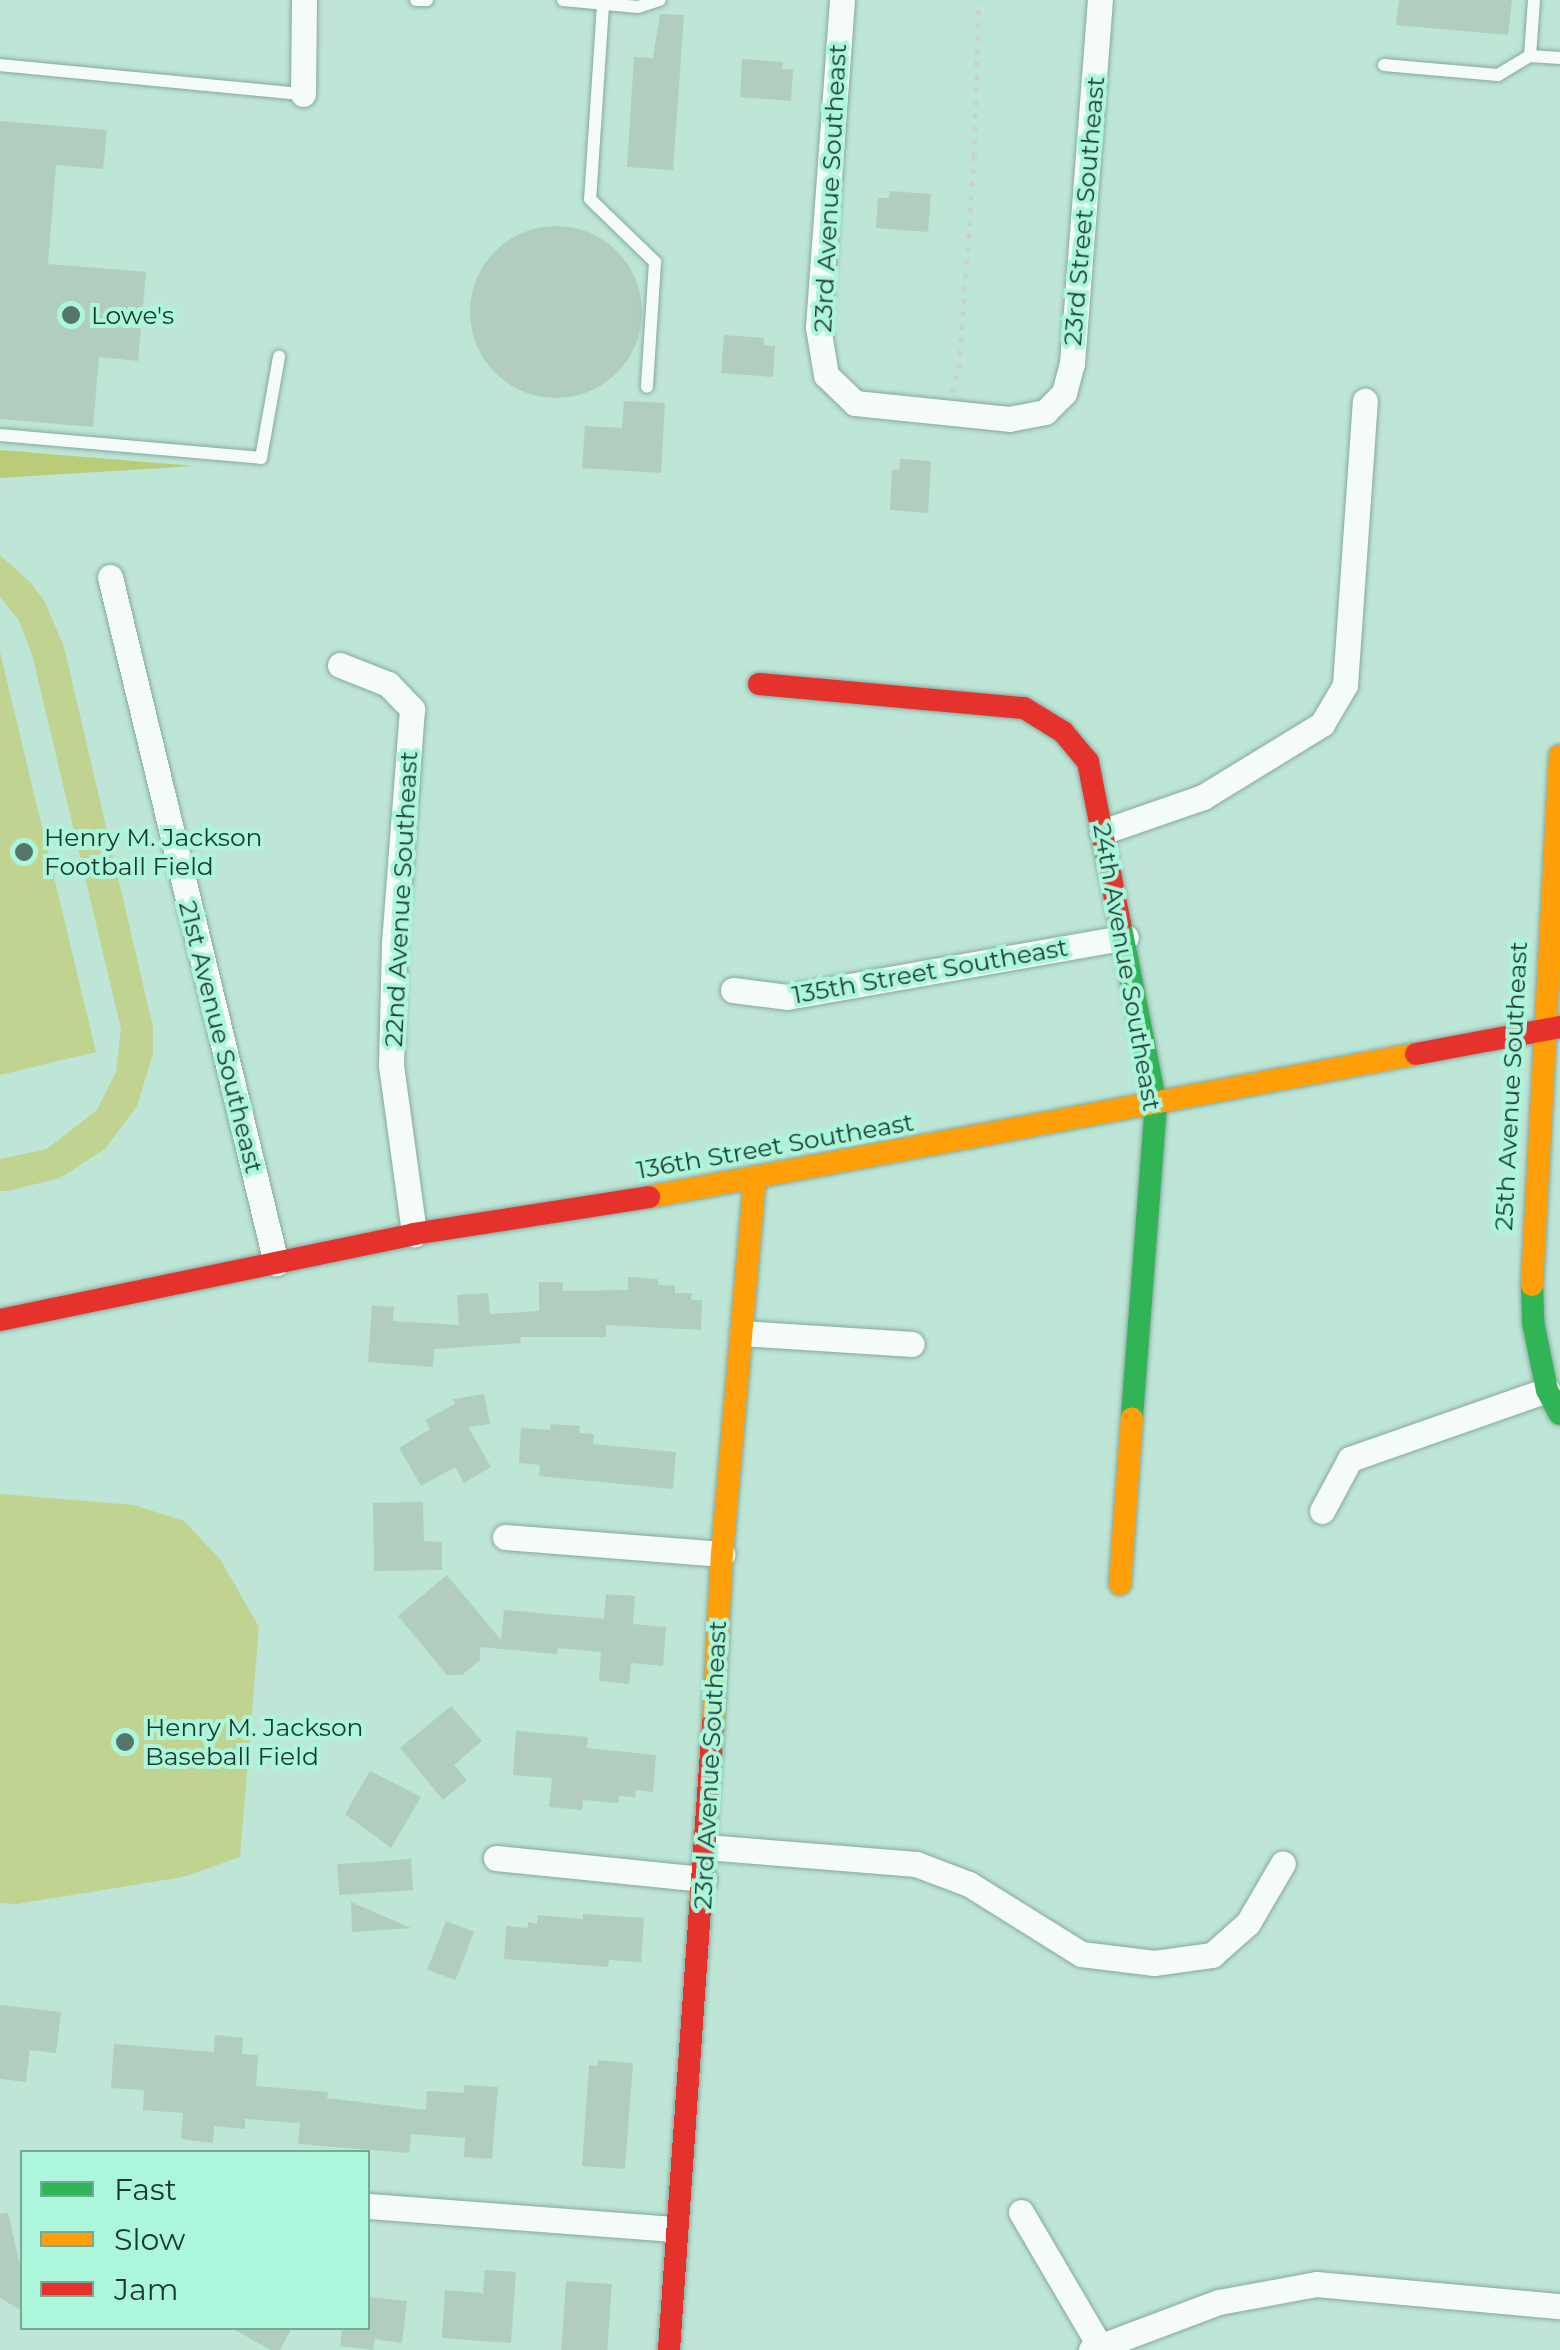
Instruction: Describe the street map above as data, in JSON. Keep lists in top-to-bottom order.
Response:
{
  "streets": {
    "street": [
      "23rd Avenue Southeast",
      "23rd Street Southeast",
      "22nd Avenue Southeast",
      "24th Avenue Southeast",
      "135th Street Southeast",
      "21st Avenue Southeast",
      "25th Avenue Southeast",
      "136th Street Southeast"
    ]
  },
  "crossings": [
    ["23rd Avenue Southeast", "23rd Street Southeast"],
    ["23rd Avenue Southeast", "136th Street Southeast"],
    ["22nd Avenue Southeast", "136th Street Southeast"],
    ["24th Avenue Southeast", "135th Street Southeast"],
    ["24th Avenue Southeast", "136th Street Southeast"],
    ["21st Avenue Southeast", "136th Street Southeast"],
    ["25th Avenue Southeast", "136th Street Southeast"]
  ],
  "places": ["Lowe's", "Henry M. Jackson Football Field", "Henry M. Jackson Baseball Field"],
  "legend": ["Fast", "Slow", "Jam"]
}
